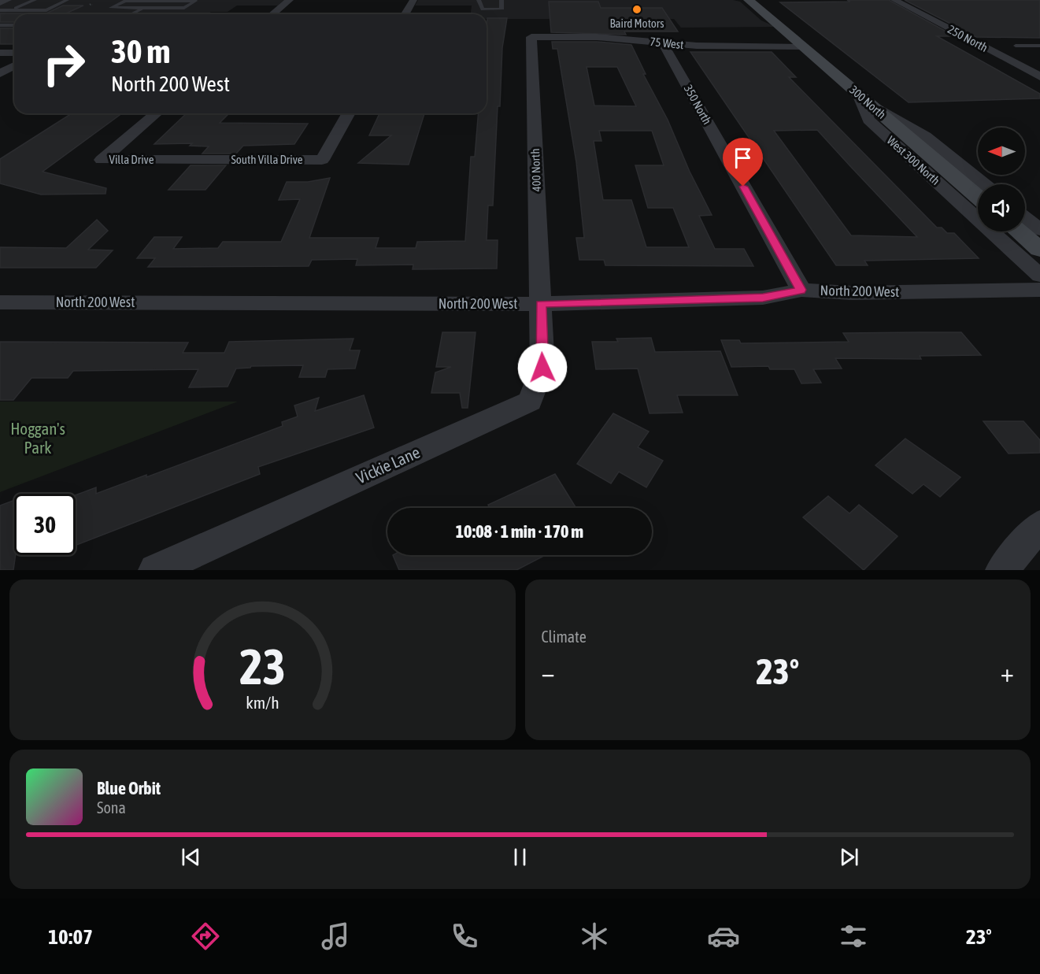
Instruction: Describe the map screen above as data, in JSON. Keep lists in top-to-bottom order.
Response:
{
  "streets": {
    "main road": ["300 North"],
    "street": [
      "250 North",
      "75 West",
      "350 North",
      "Villa Drive",
      "South Villa Drive",
      "West 300 North",
      "400 North",
      "North 200 West",
      "Vickie Lane"
    ]
  },
  "crossings": [
    ["75 West", "300 North"],
    ["75 West", "350 North"],
    ["75 West", "400 North"],
    ["300 North", "West 300 North"],
    ["350 North", "North 200 West"],
    ["Villa Drive", "South Villa Drive"],
    ["400 North", "North 200 West"],
    ["400 North", "Vickie Lane"],
    ["North 200 West", "Vickie Lane"]
  ],
  "parks": ["Hoggan's Park"],
  "places": ["Baird Motors"],
  "north": "left",
  "page": {
    "turn": ["30 m", "North 200 West"],
    "limit": "30",
    "trip": "10:08 · 1 min · 170 m",
    "tile": "Climate",
    "heat": ["−", "23°", "+"],
    "song": ["Blue Orbit", "Sona"],
    "tabs": ["10:07", "23°"],
    "gauge": ["23", "km/h"]
  }
}
